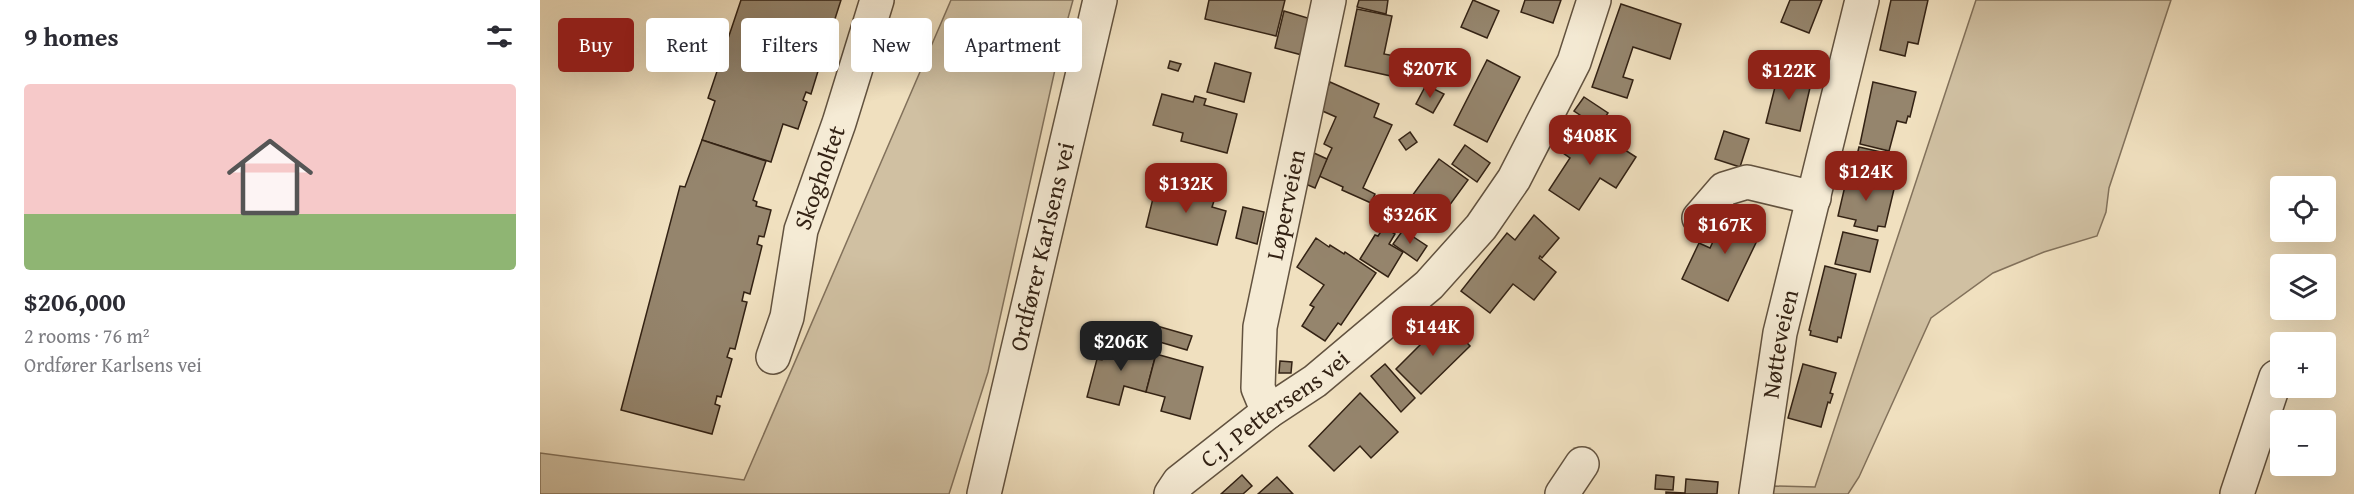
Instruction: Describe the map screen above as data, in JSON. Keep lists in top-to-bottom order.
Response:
{
  "streets": {
    "street": [
      "Skogholtet",
      "Løperveien",
      "Ordfører Karlsens vei",
      "Nøtteveien",
      "C.J. Pettersens vei"
    ]
  },
  "crossings": [
    ["Løperveien", "C.J. Pettersens vei"]
  ],
  "page": {
    "heading": "9 homes",
    "chip": [
      "Buy",
      "Rent",
      "Filters",
      "New",
      "Apartment"
    ],
    "price": [
      "$207K",
      "$122K",
      "$408K",
      "$124K",
      "$132K",
      "$326K",
      "$167K",
      "$144K",
      "$206K"
    ],
    "list": [
      {
        "name": "$206,000",
        "note": "2 rooms · 76 m² · Ordfører Karlsens vei"
      }
    ],
    "map_buttons": ["+", "−"]
  }
}
